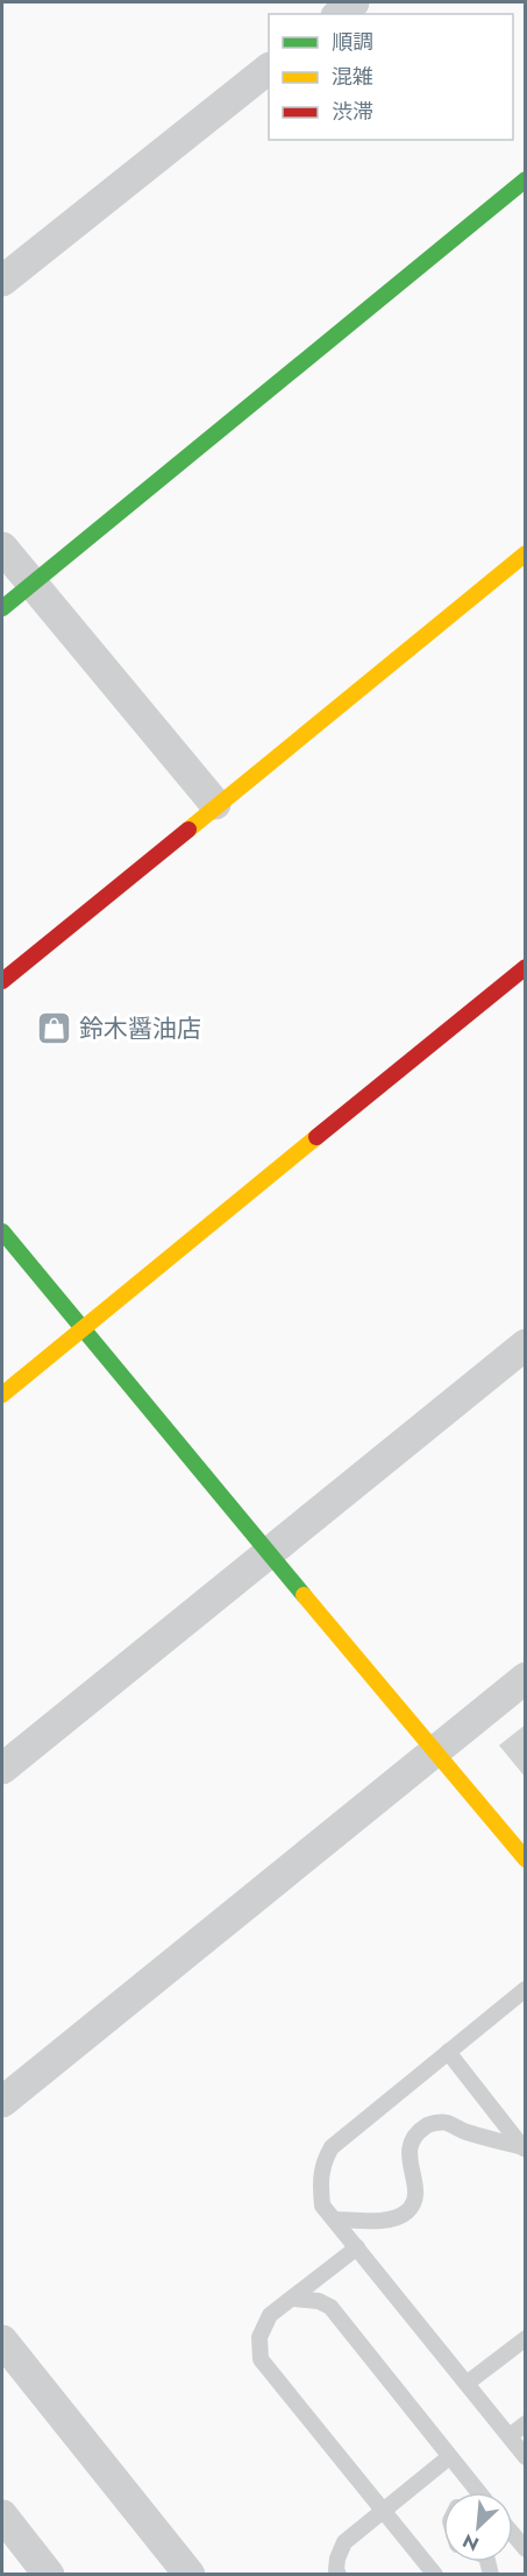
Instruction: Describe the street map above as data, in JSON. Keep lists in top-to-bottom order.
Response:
{
  "places": {
    "shop": ["鈴木醤油店"]
  },
  "legend": ["順調", "混雑", "渋滞"],
  "north": "bottom left"
}
